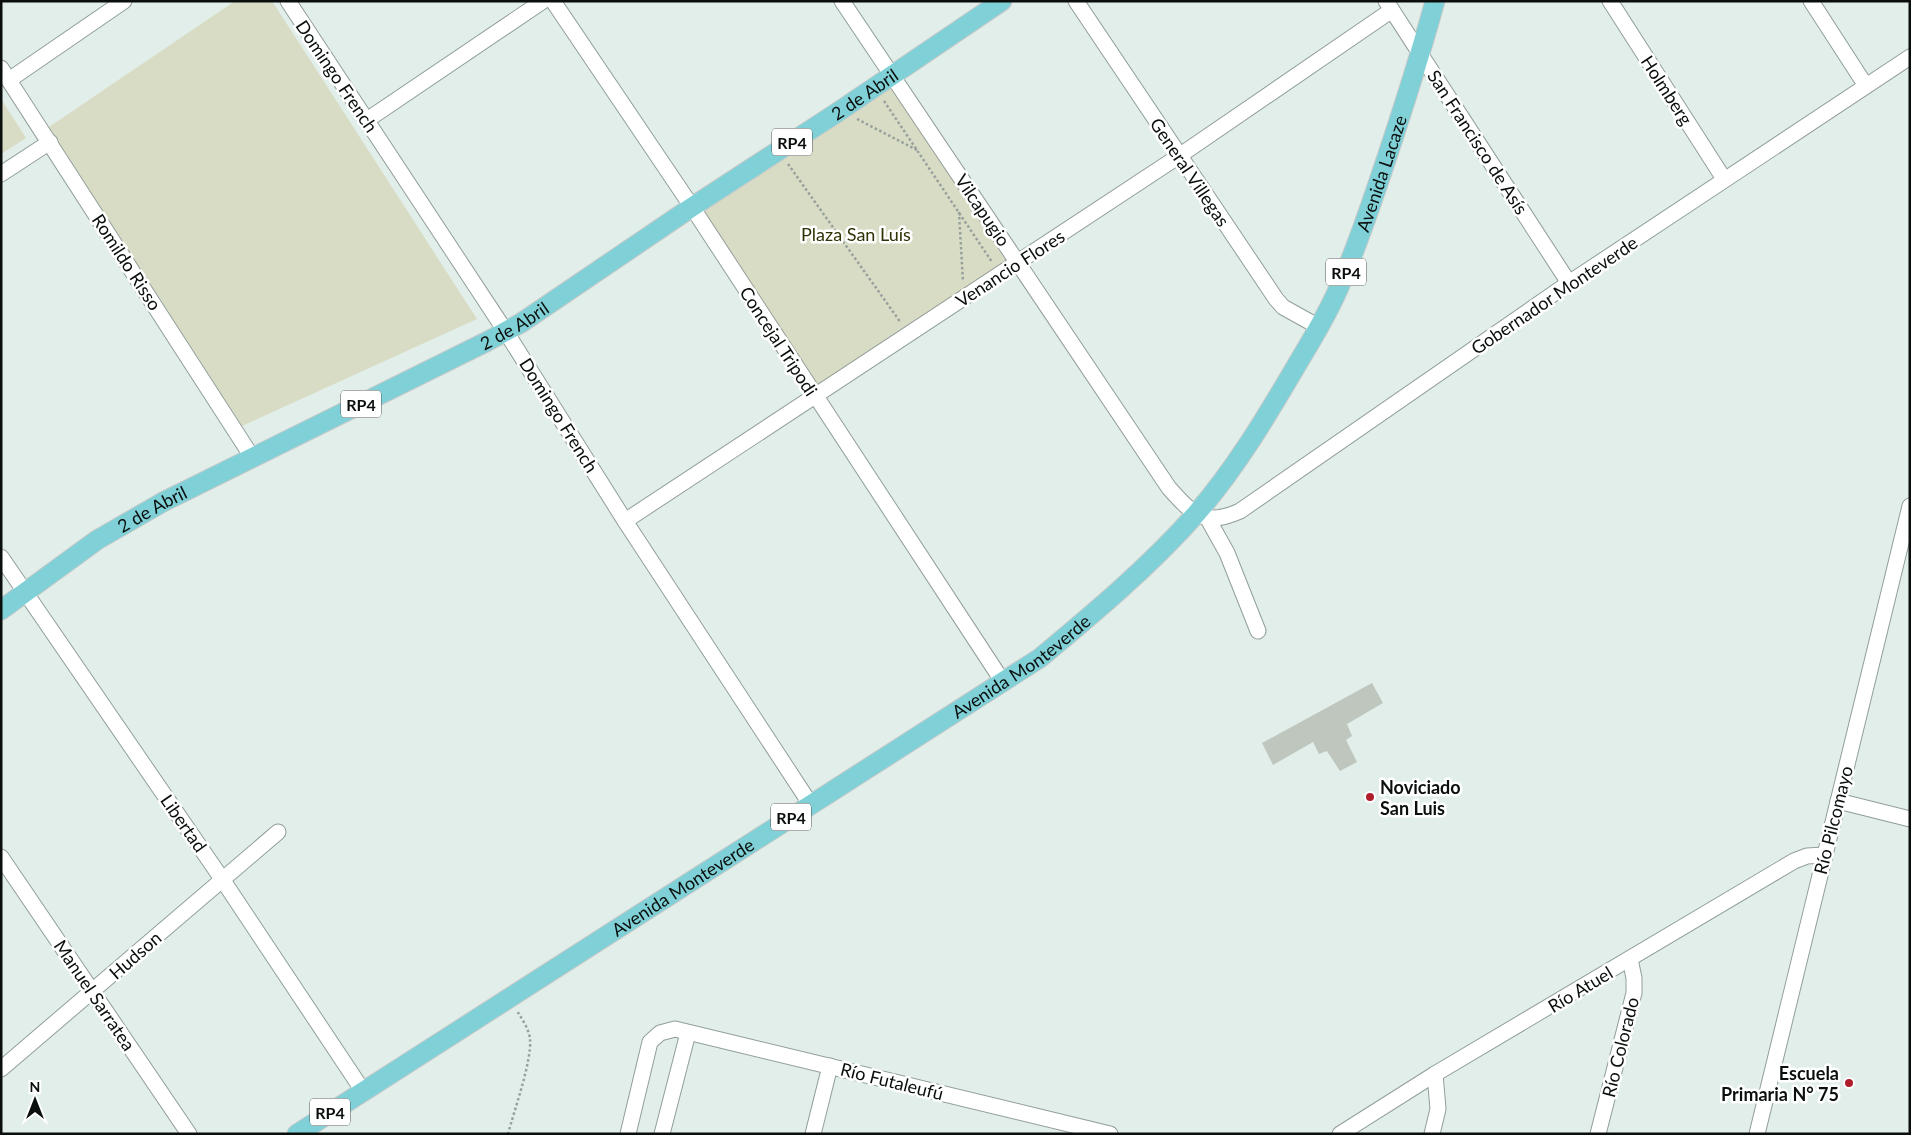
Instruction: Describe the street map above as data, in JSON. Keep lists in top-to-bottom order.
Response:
{
  "streets": {
    "main road": [
      "2 de Abril",
      "RP4",
      "Avenida Lacaze",
      "Avenida Monteverde"
    ],
    "street": [
      "Domingo French",
      "Holmberg",
      "San Francisco de Asís",
      "General Villegas",
      "Vilcapugio",
      "Romildo Risso",
      "Venancio Flores",
      "Gobernador Monteverde",
      "Concejal Tripodi",
      "Río Pilcomayo",
      "Libertad",
      "Hudson",
      "Río Atuel",
      "Manuel Sarratea",
      "Río Colorado",
      "Río Futaleufú"
    ]
  },
  "crossings": [
    ["Domingo French", "2 de Abril"],
    ["Domingo French", "Venancio Flores"],
    ["Domingo French", "Avenida Monteverde"],
    ["Holmberg", "Gobernador Monteverde"],
    ["2 de Abril", "Vilcapugio"],
    ["2 de Abril", "Romildo Risso"],
    ["2 de Abril", "Concejal Tripodi"],
    ["2 de Abril", "Libertad"],
    ["San Francisco de Asís", "Avenida Lacaze"],
    ["San Francisco de Asís", "Venancio Flores"],
    ["San Francisco de Asís", "Gobernador Monteverde"],
    ["General Villegas", "Avenida Lacaze"],
    ["General Villegas", "Venancio Flores"],
    ["Avenida Lacaze", "Vilcapugio"],
    ["Avenida Lacaze", "Gobernador Monteverde"],
    ["Avenida Lacaze", "Avenida Monteverde"],
    ["Vilcapugio", "Venancio Flores"],
    ["Vilcapugio", "Gobernador Monteverde"],
    ["Vilcapugio", "Avenida Monteverde"],
    ["Venancio Flores", "Concejal Tripodi"],
    ["Gobernador Monteverde", "Avenida Monteverde"],
    ["Concejal Tripodi", "Avenida Monteverde"],
    ["Avenida Monteverde", "Libertad"],
    ["Río Pilcomayo", "Río Atuel"],
    ["Libertad", "Hudson"],
    ["Hudson", "Manuel Sarratea"],
    ["Río Atuel", "Río Colorado"]
  ],
  "parks": ["Plaza San Luís"],
  "places": ["Noviciado San Luis", "Escuela Primaria N° 75"],
  "north": "top"
}
